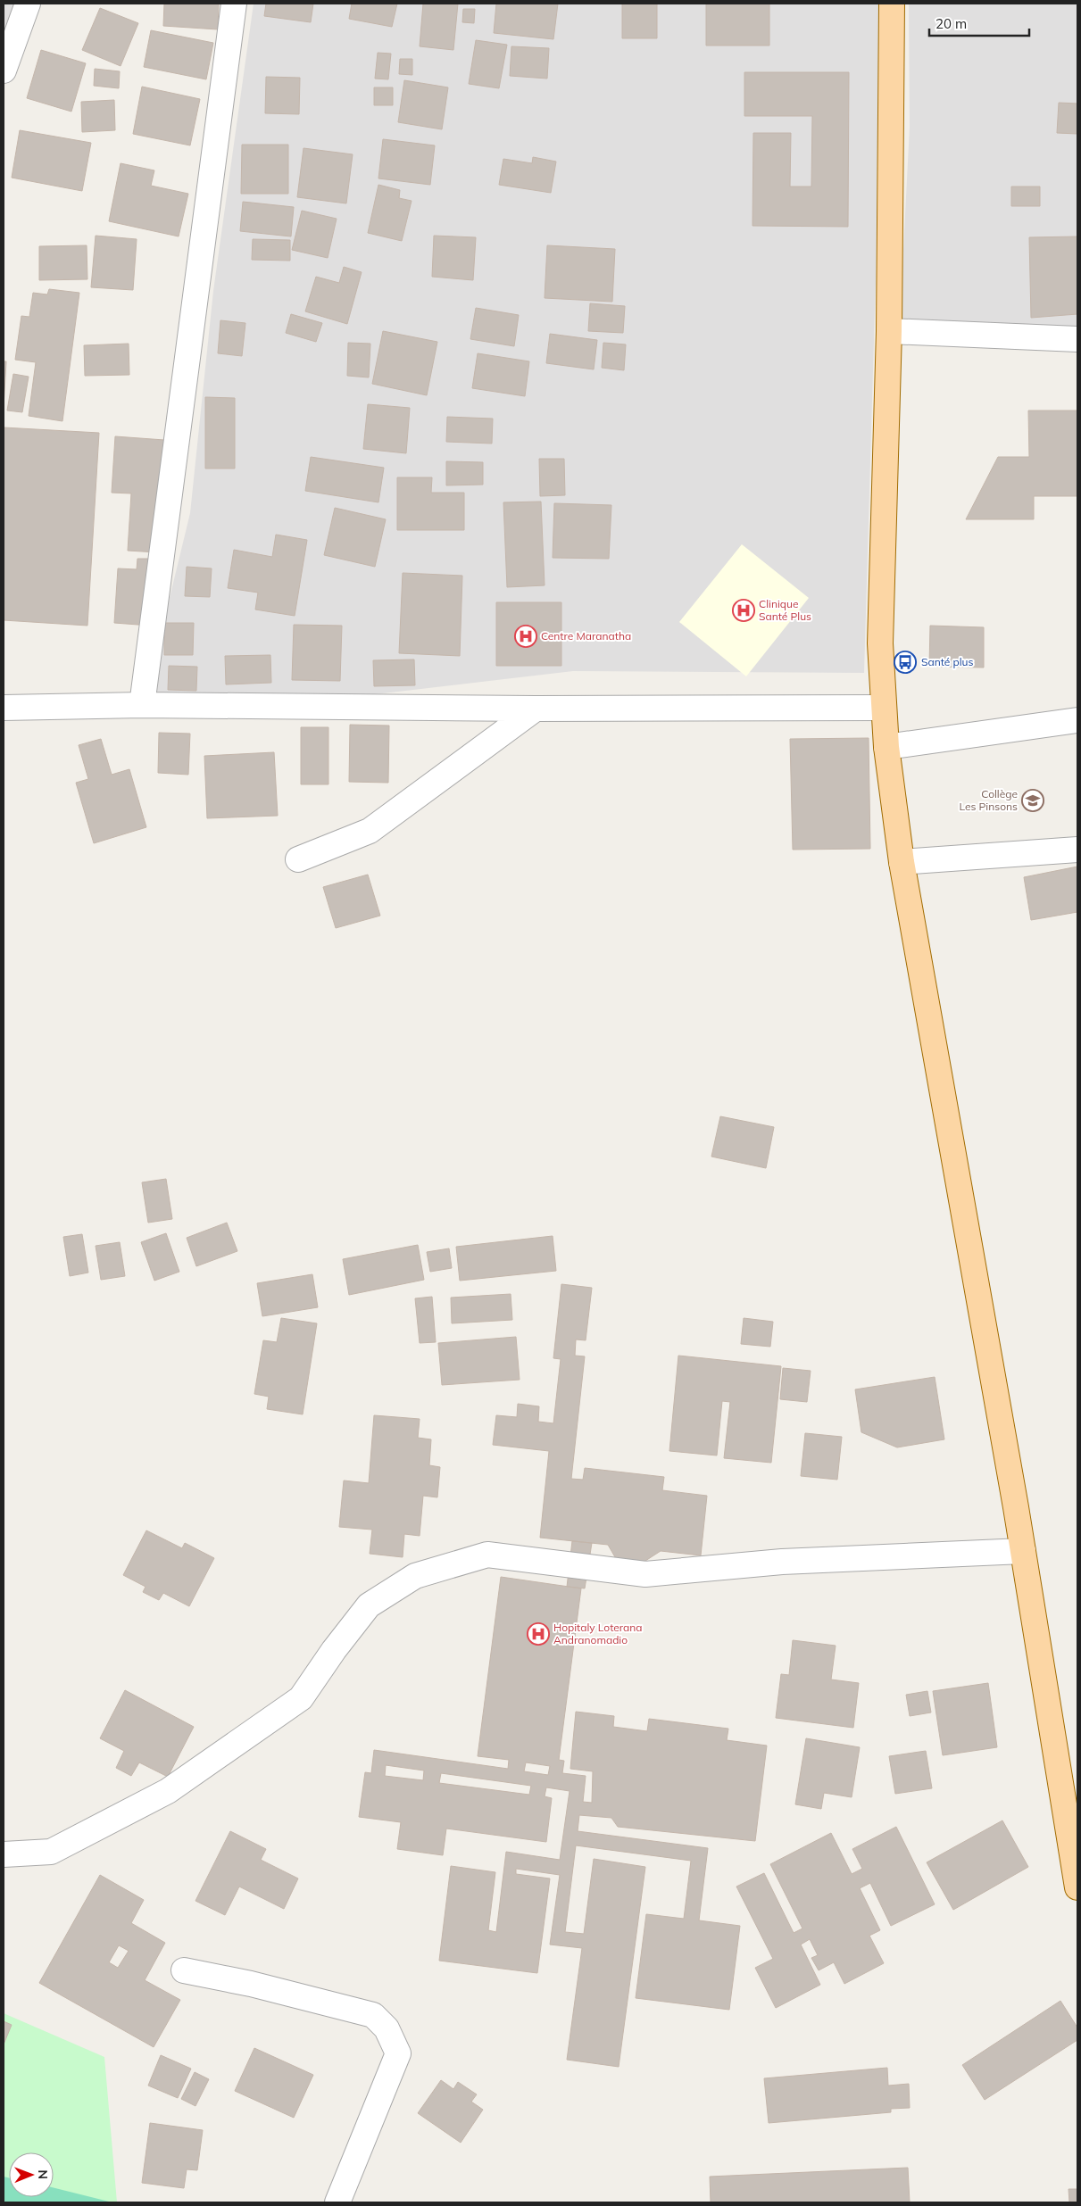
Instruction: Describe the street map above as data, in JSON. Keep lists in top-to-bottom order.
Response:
{
  "places": {
    "hospital": ["Clinique Santé Plus", "Centre Maranatha", "Hopitaly Loterana Andranomadio"],
    "bus stop": ["Santé plus"],
    "school or university": ["Collège Les Pinsons"]
  },
  "scale_bar": "20 m",
  "north": "right"
}
